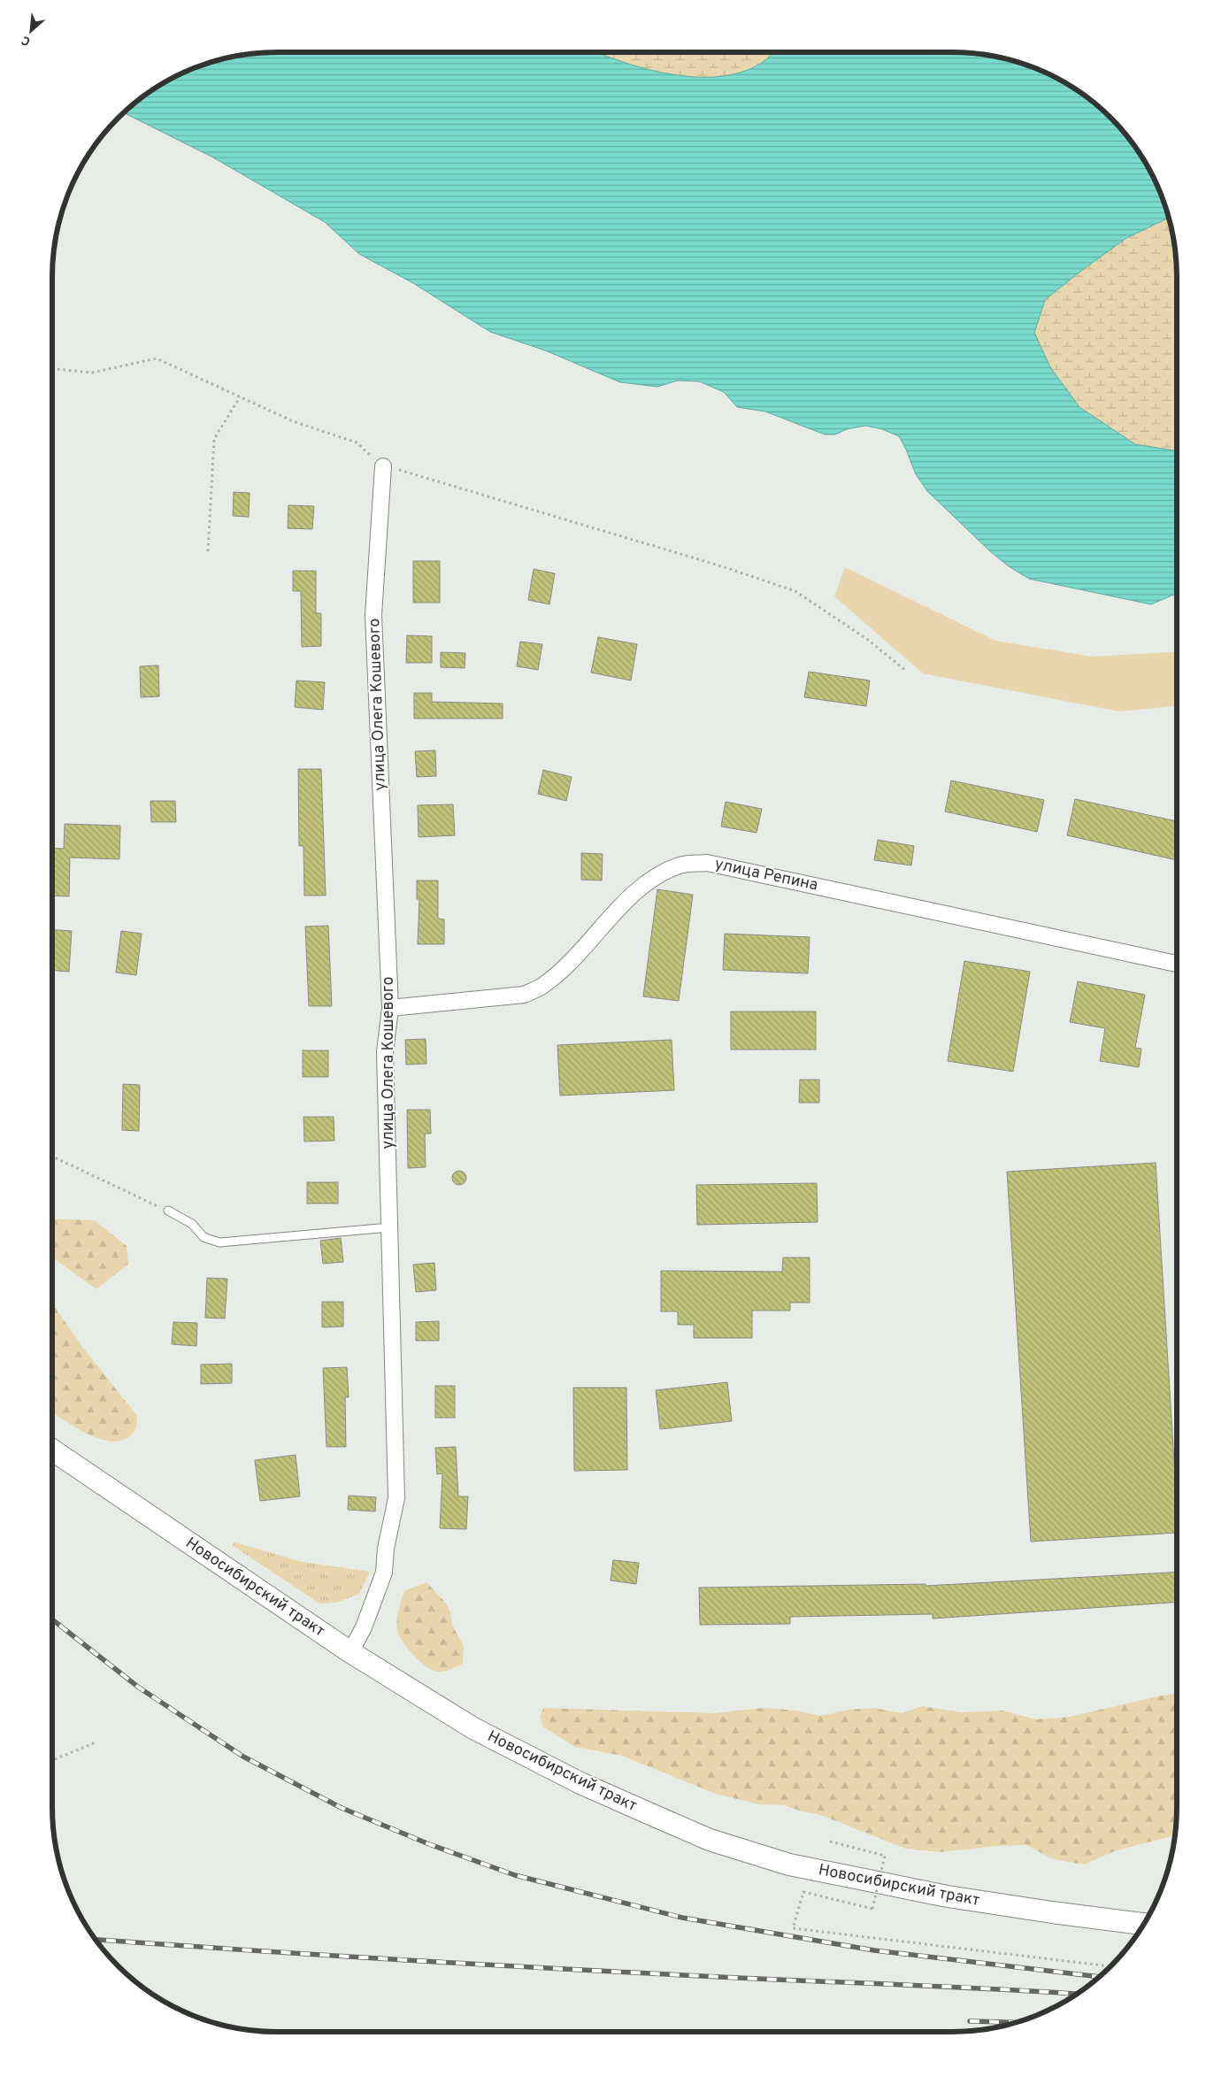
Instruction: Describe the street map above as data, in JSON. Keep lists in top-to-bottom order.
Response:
{
  "streets": {
    "main road": ["Новосибирский тракт"],
    "street": ["улица Олега Кошевого", "улица Репина"]
  },
  "crossings": [
    ["улица Олега Кошевого", "улица Репина"],
    ["улица Олега Кошевого", "Новосибирский тракт"]
  ],
  "north": "bottom left"
}
